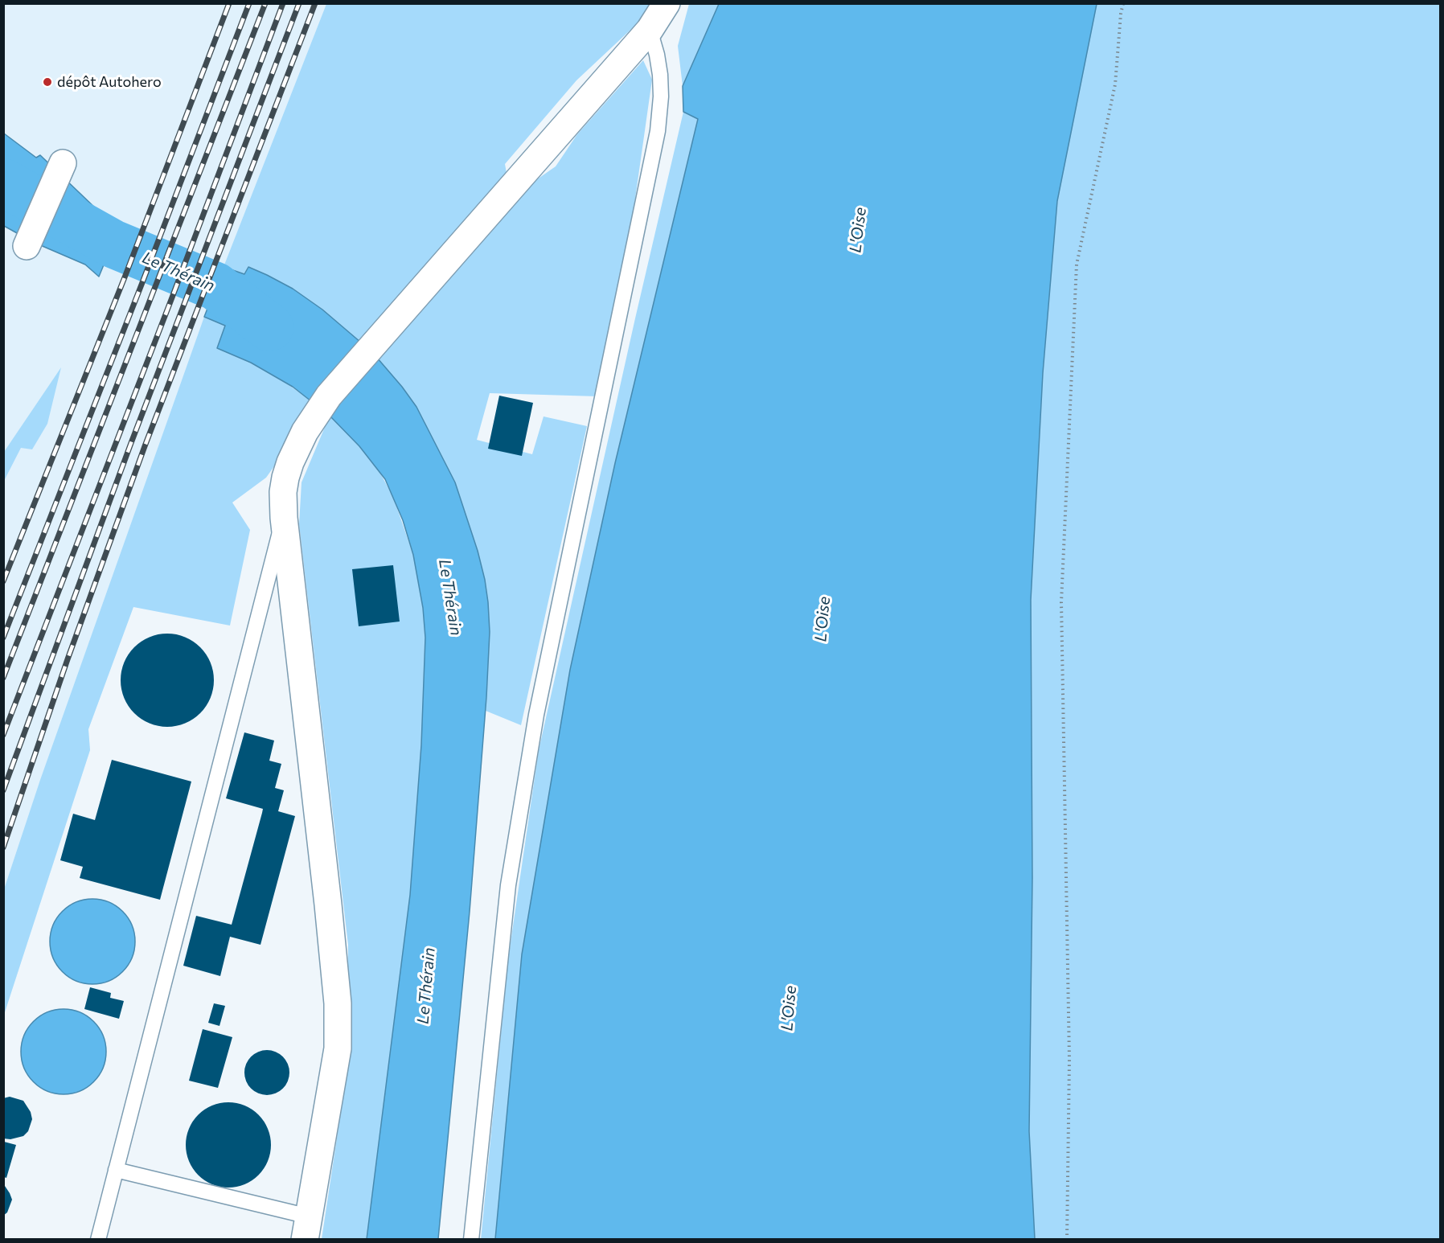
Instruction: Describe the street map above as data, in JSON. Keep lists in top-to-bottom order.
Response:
{
  "water": ["L'Oise", "Le Thérain"],
  "places": ["dépôt Autohero"]
}
